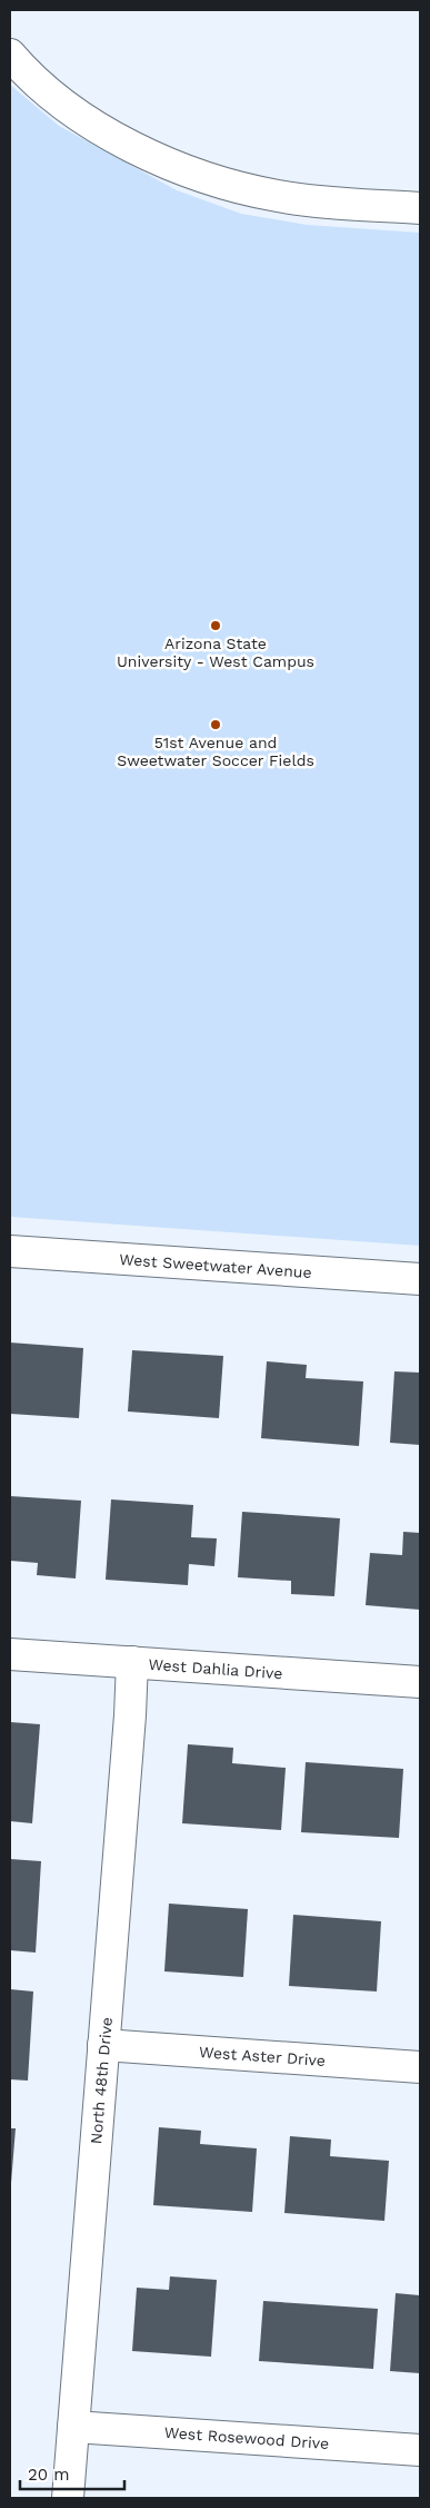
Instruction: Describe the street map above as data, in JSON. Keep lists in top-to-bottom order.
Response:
{
  "streets": {
    "street": [
      "West Sweetwater Avenue",
      "West Dahlia Drive",
      "West Aster Drive",
      "North 48th Drive",
      "West Rosewood Drive"
    ]
  },
  "crossings": [
    ["West Dahlia Drive", "North 48th Drive"],
    ["West Aster Drive", "North 48th Drive"],
    ["North 48th Drive", "West Rosewood Drive"]
  ],
  "places": ["Arizona State University - West Campus", "51st Avenue and Sweetwater Soccer Fields"],
  "scale_bar": "20 m"
}
